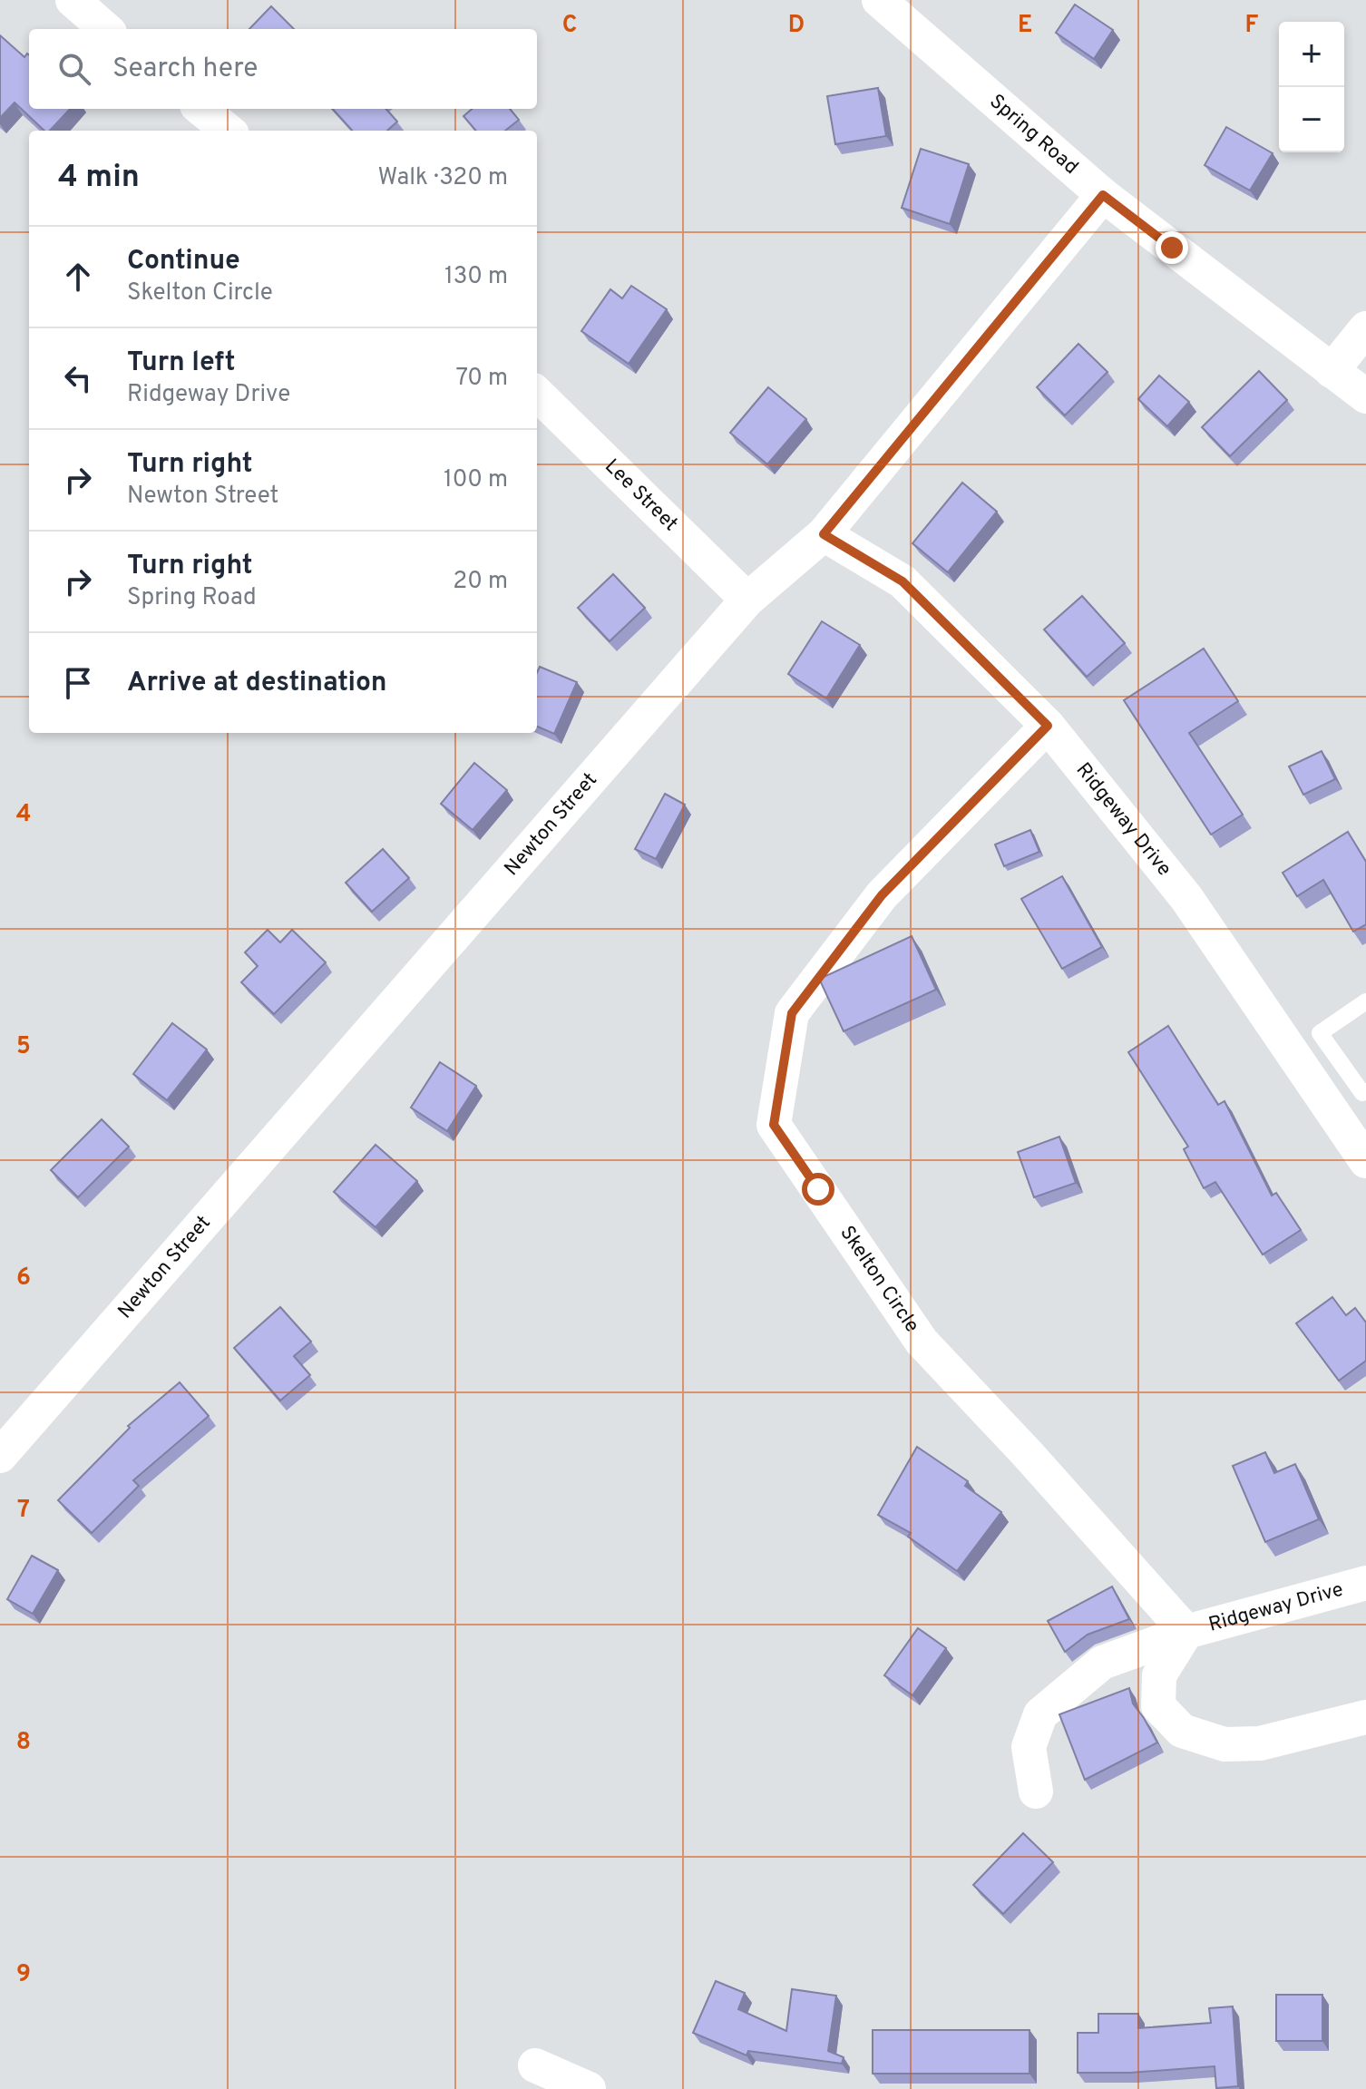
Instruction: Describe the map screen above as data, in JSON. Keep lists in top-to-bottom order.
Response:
{
  "streets": {
    "street": [
      "Spring Road",
      "Lee Street",
      "Ridgeway Drive",
      "Newton Street",
      "Skelton Circle"
    ]
  },
  "crossings": [
    ["Spring Road", "Newton Street"],
    ["Lee Street", "Newton Street"],
    ["Ridgeway Drive", "Newton Street"],
    ["Ridgeway Drive", "Skelton Circle"]
  ],
  "page": {
    "map_buttons": ["+", "−"],
    "search": "Search here",
    "heading": ["4 min", "Walk · 320 m"],
    "list": [
      ["Continue", "Skelton Circle", "130 m"],
      ["Turn left", "Ridgeway Drive", "70 m"],
      ["Turn right", "Newton Street", "100 m"],
      ["Turn right", "Spring Road", "20 m"],
      "Arrive at destination"
    ]
  },
  "grid": {
    "columns": [
      "C",
      "D",
      "E",
      "F"
    ],
    "rows": [
      "4",
      "5",
      "6",
      "7",
      "8",
      "9"
    ]
  }
}
